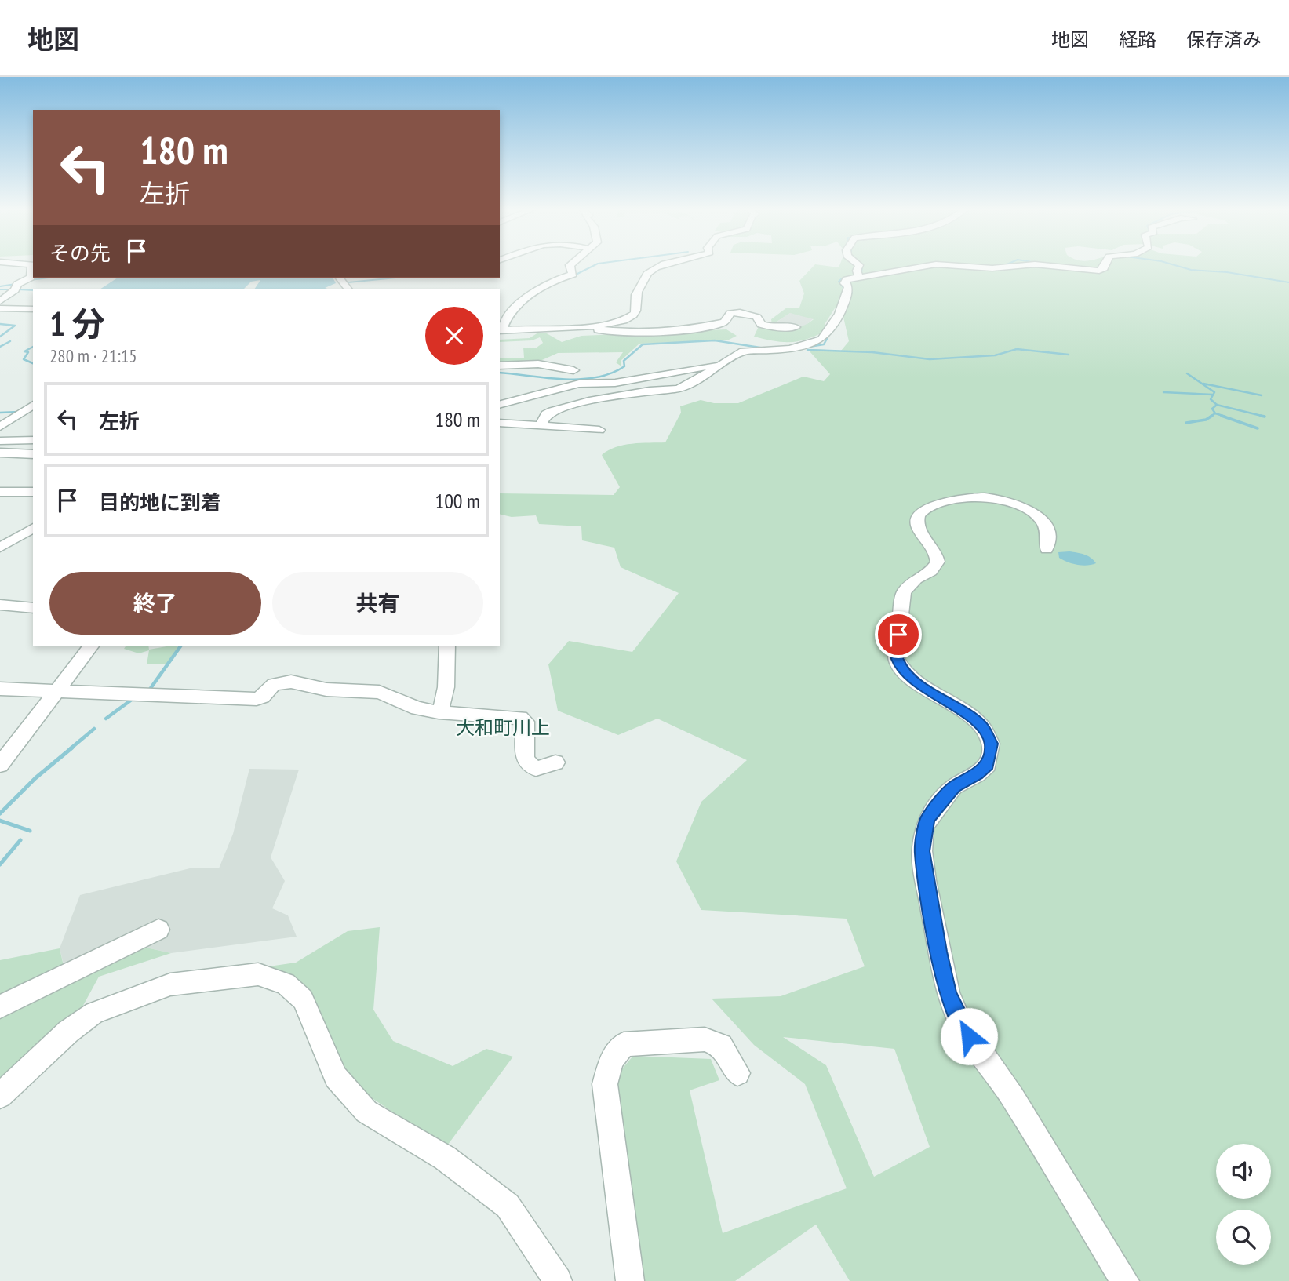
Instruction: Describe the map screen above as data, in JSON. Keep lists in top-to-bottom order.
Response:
{
  "districts": ["大和町川上"],
  "page": {
    "header": "地図",
    "nav": ["地図", "経路", "保存済み"],
    "turn": ["180 m", "左折"],
    "then": "その先",
    "heading": ["1 分", "280 m · 21:15"],
    "list": [
      {
        "name": "左折",
        "value": "180 m"
      },
      {
        "name": "目的地に到着",
        "value": "100 m"
      }
    ],
    "buttons": ["終了", "共有"]
  }
}
